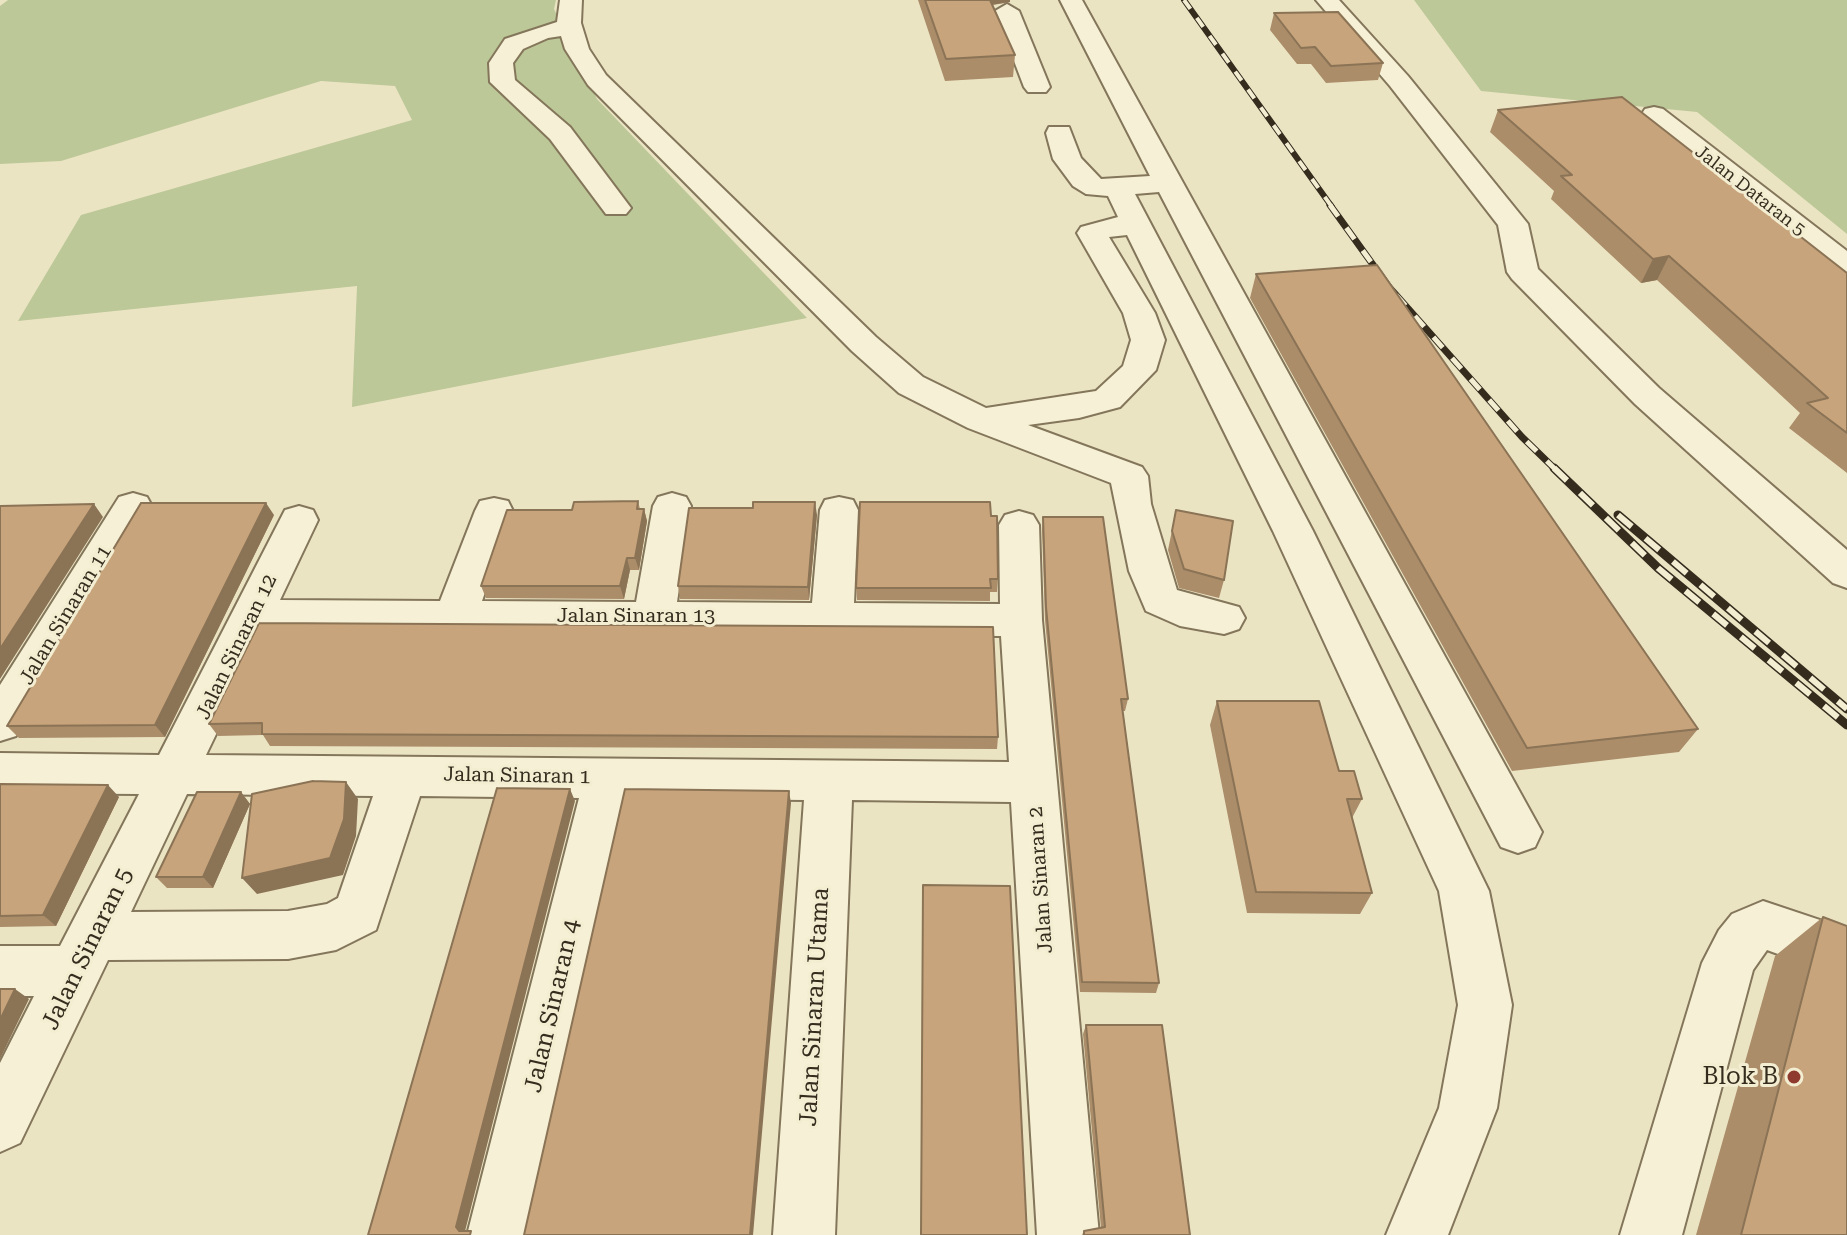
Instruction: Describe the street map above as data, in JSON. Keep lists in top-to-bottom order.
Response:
{
  "streets": {
    "street": [
      "Jalan Dataran 5",
      "Jalan Sinaran 11",
      "Jalan Sinaran 13",
      "Jalan Sinaran 12",
      "Jalan Sinaran 1",
      "Jalan Sinaran 2",
      "Jalan Sinaran 5",
      "Jalan Sinaran 4",
      "Jalan Sinaran Utama"
    ]
  },
  "crossings": [
    ["Jalan Sinaran 13", "Jalan Sinaran 12"],
    ["Jalan Sinaran 13", "Jalan Sinaran 2"],
    ["Jalan Sinaran 12", "Jalan Sinaran 1"],
    ["Jalan Sinaran 12", "Jalan Sinaran 5"],
    ["Jalan Sinaran 1", "Jalan Sinaran 2"],
    ["Jalan Sinaran 1", "Jalan Sinaran 5"],
    ["Jalan Sinaran 1", "Jalan Sinaran 4"],
    ["Jalan Sinaran 1", "Jalan Sinaran Utama"]
  ],
  "places": ["Blok B"]
}
